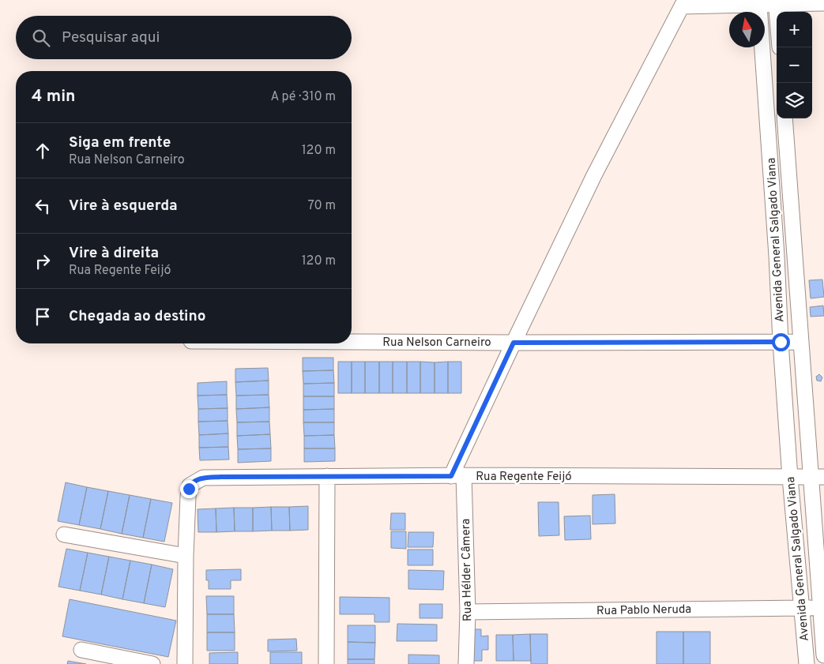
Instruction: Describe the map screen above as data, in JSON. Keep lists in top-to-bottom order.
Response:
{
  "streets": {
    "street": [
      "Avenida General Salgado Viana",
      "Rua Nelson Carneiro",
      "Rua Regente Feijó",
      "Rua Hélder Câmera",
      "Rua Pablo Neruda"
    ]
  },
  "crossings": [
    ["Avenida General Salgado Viana", "Rua Nelson Carneiro"],
    ["Avenida General Salgado Viana", "Rua Regente Feijó"],
    ["Avenida General Salgado Viana", "Rua Pablo Neruda"],
    ["Rua Regente Feijó", "Rua Hélder Câmera"],
    ["Rua Hélder Câmera", "Rua Pablo Neruda"]
  ],
  "north": "top",
  "page": {
    "map_buttons": ["+", "−"],
    "search": "Pesquisar aqui",
    "heading": ["4 min", "A pé · 310 m"],
    "list": [
      ["Siga em frente", "Rua Nelson Carneiro", "120 m"],
      ["Vire à esquerda", "70 m"],
      ["Vire à direita", "Rua Regente Feijó", "120 m"],
      "Chegada ao destino"
    ]
  }
}
